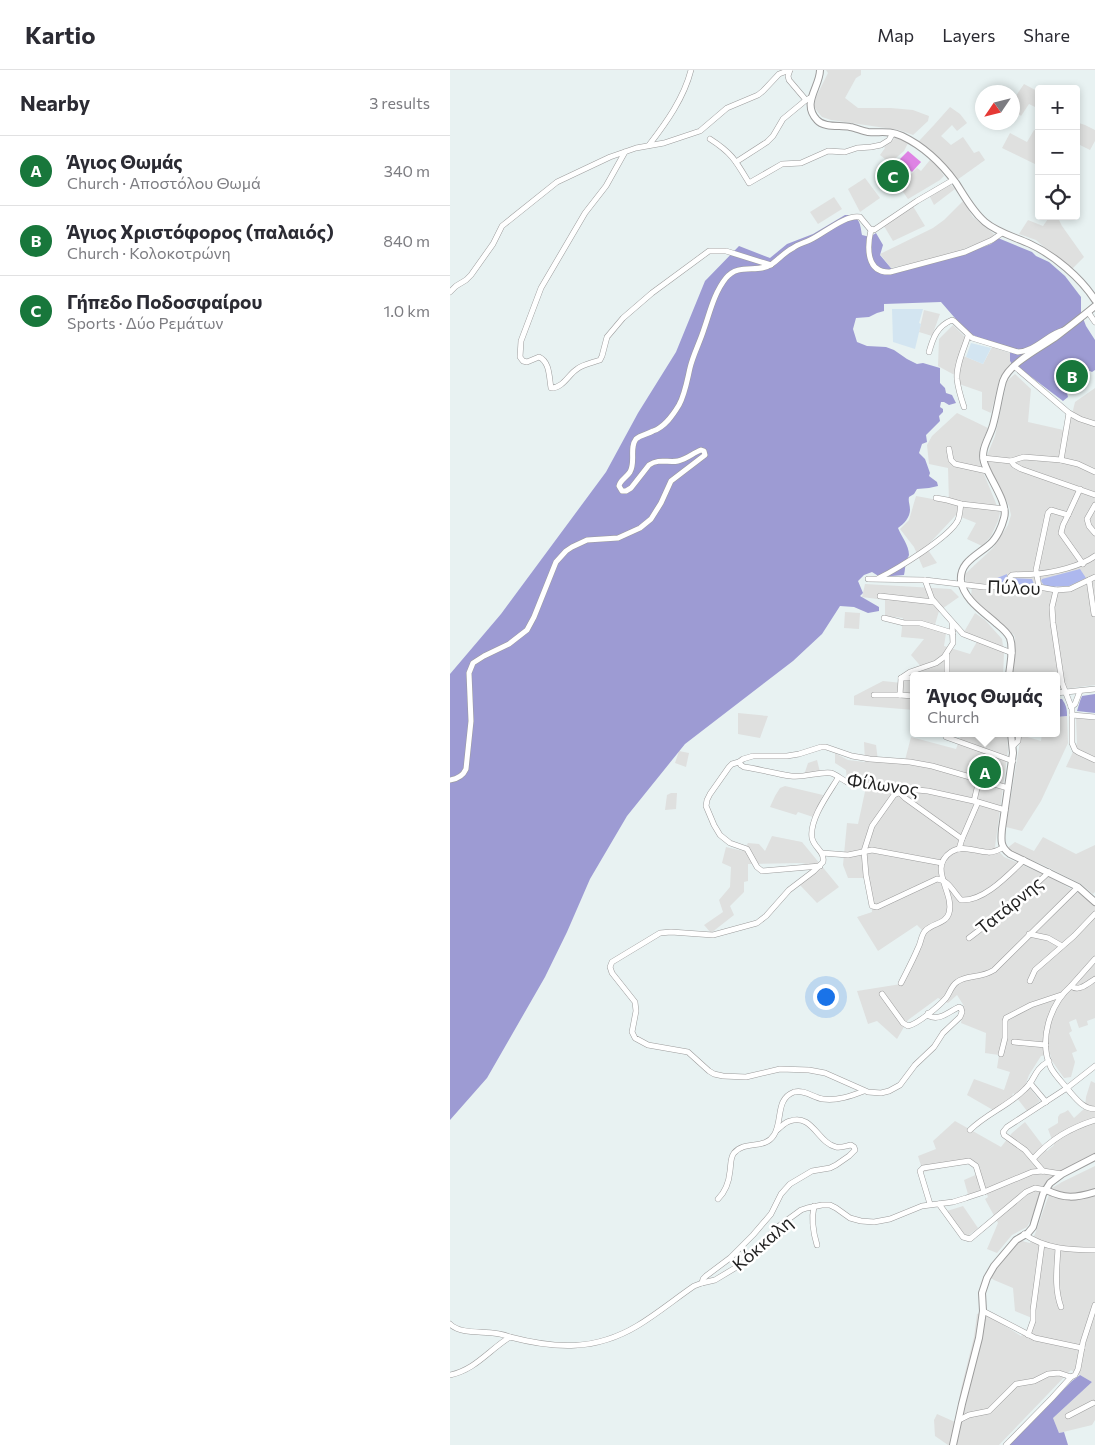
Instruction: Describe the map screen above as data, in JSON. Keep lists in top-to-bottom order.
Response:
{
  "streets": {
    "street": [
      "Πύλου",
      "Φίλωνος",
      "Τατάρνης",
      "Κόκκαλη"
    ]
  },
  "north": "bottom left",
  "page": {
    "header": "Kartio",
    "nav": ["Map", "Layers", "Share"],
    "heading": ["Nearby", "3 results"],
    "map_buttons": ["+", "−"],
    "list": [
      {
        "mark": "A",
        "name": "Άγιος Θωμάς",
        "note": "Church · Αποστόλου Θωμά",
        "value": "340 m"
      },
      {
        "mark": "B",
        "name": "Άγιος Χριστόφορος (παλαιός)",
        "note": "Church · Κολοκοτρώνη",
        "value": "840 m"
      },
      {
        "mark": "C",
        "name": "Γήπεδο Ποδοσφαίρου",
        "note": "Sports · Δύο Ρεμάτων",
        "value": "1.0 km"
      }
    ],
    "pins": ["C", "B", "A"],
    "popup": ["Άγιος Θωμάς", "Church"]
  }
}
